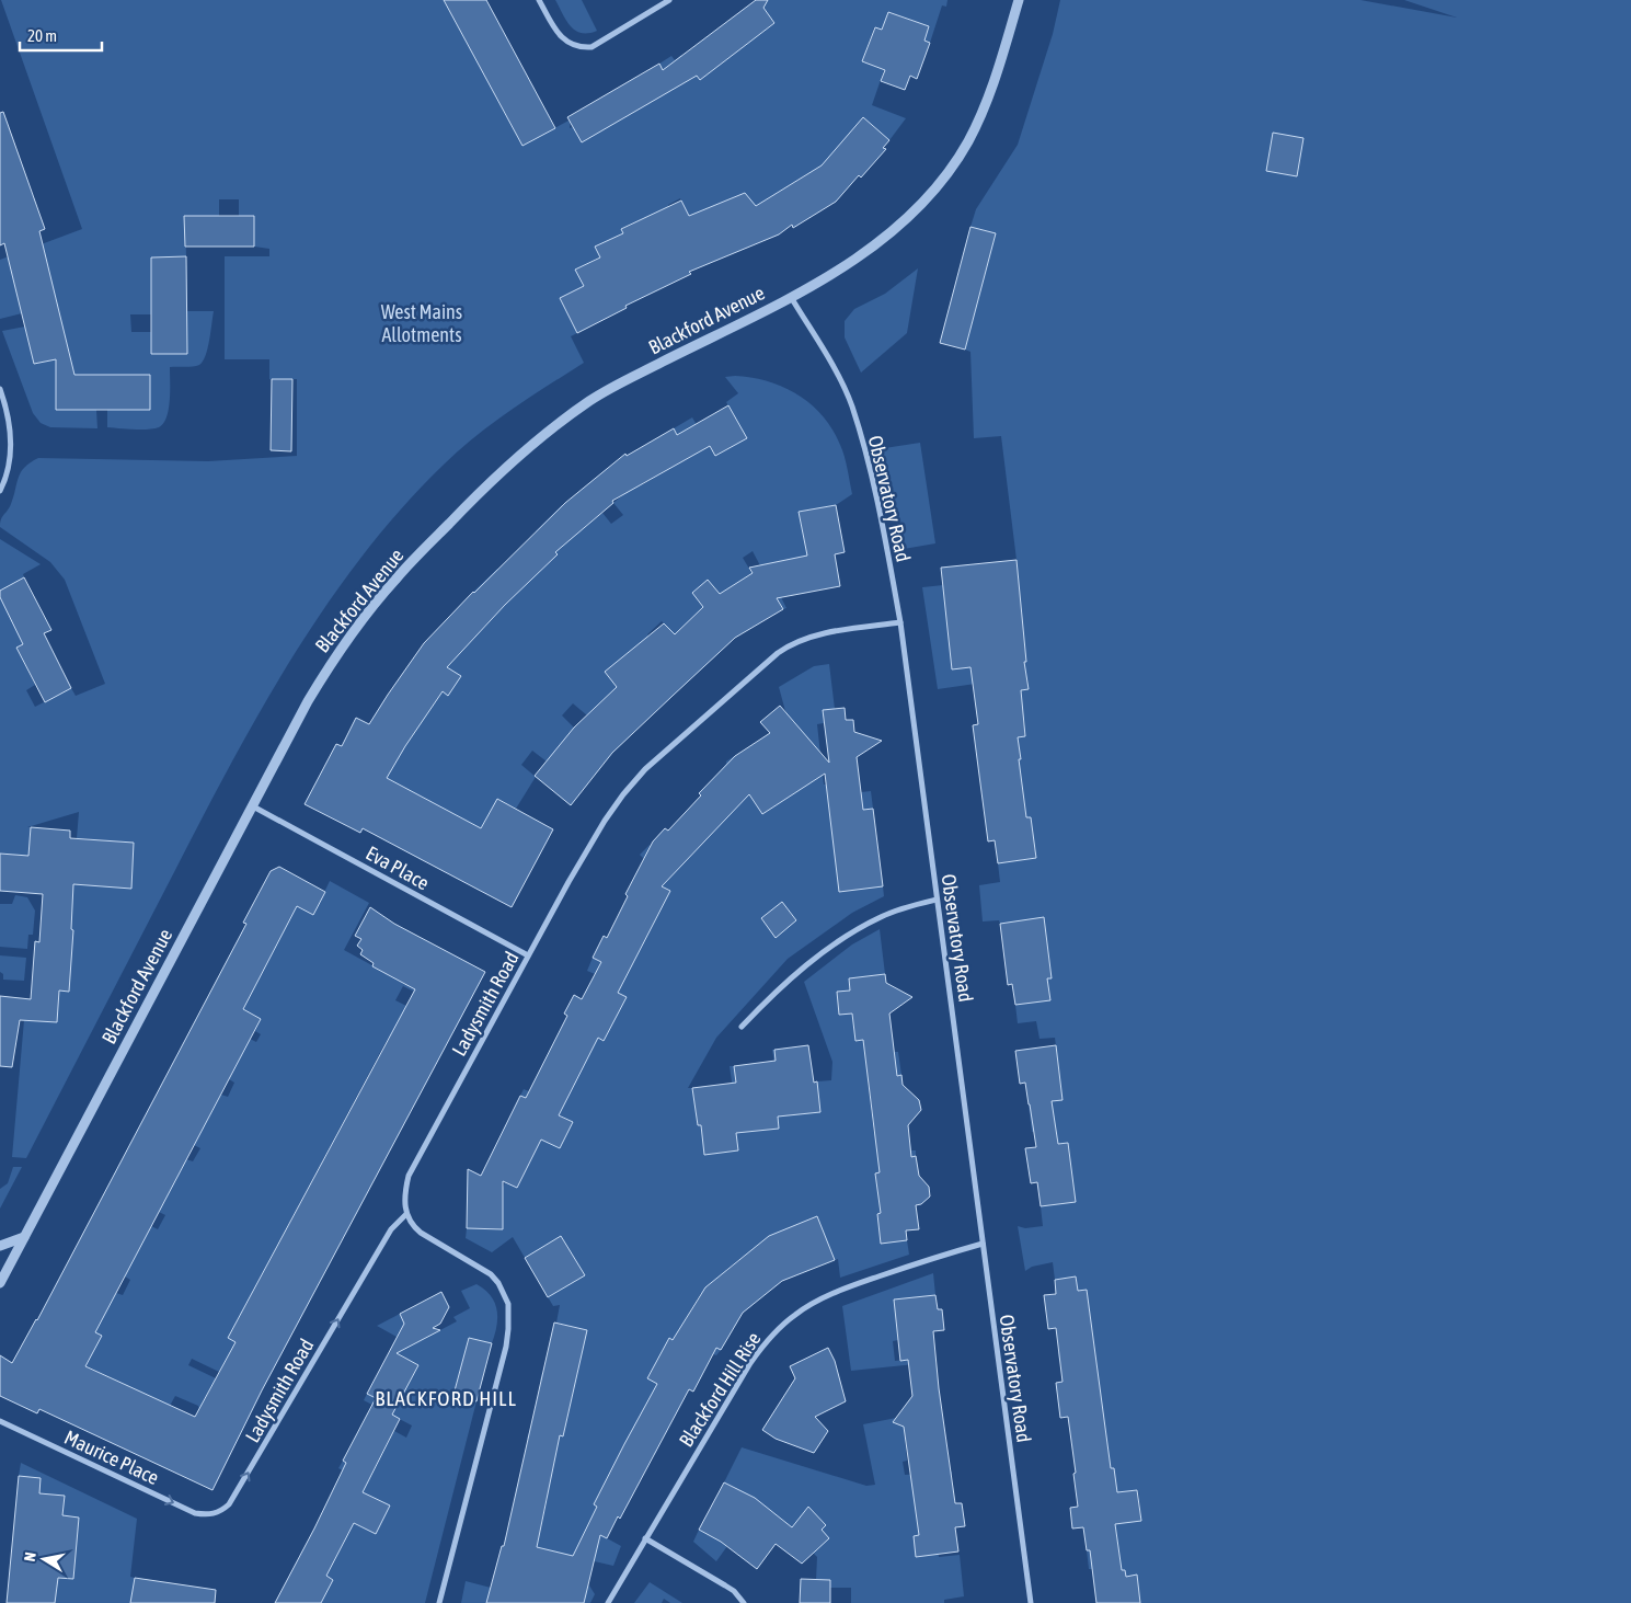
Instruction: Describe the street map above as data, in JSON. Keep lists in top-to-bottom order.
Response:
{
  "streets": {
    "street": [
      "Blackford Avenue",
      "Observatory Road",
      "Eva Place",
      "Ladysmith Road",
      "Blackford Hill Rise",
      "Maurice Place"
    ]
  },
  "crossings": [
    ["Blackford Avenue", "Observatory Road"],
    ["Blackford Avenue", "Eva Place"],
    ["Observatory Road", "Ladysmith Road"],
    ["Observatory Road", "Blackford Hill Rise"],
    ["Eva Place", "Ladysmith Road"],
    ["Ladysmith Road", "Maurice Place"]
  ],
  "one_way": ["Maurice Place"],
  "districts": ["BLACKFORD HILL"],
  "parks": ["West Mains Allotments"],
  "scale_bar": "20 m",
  "north": "left"
}
